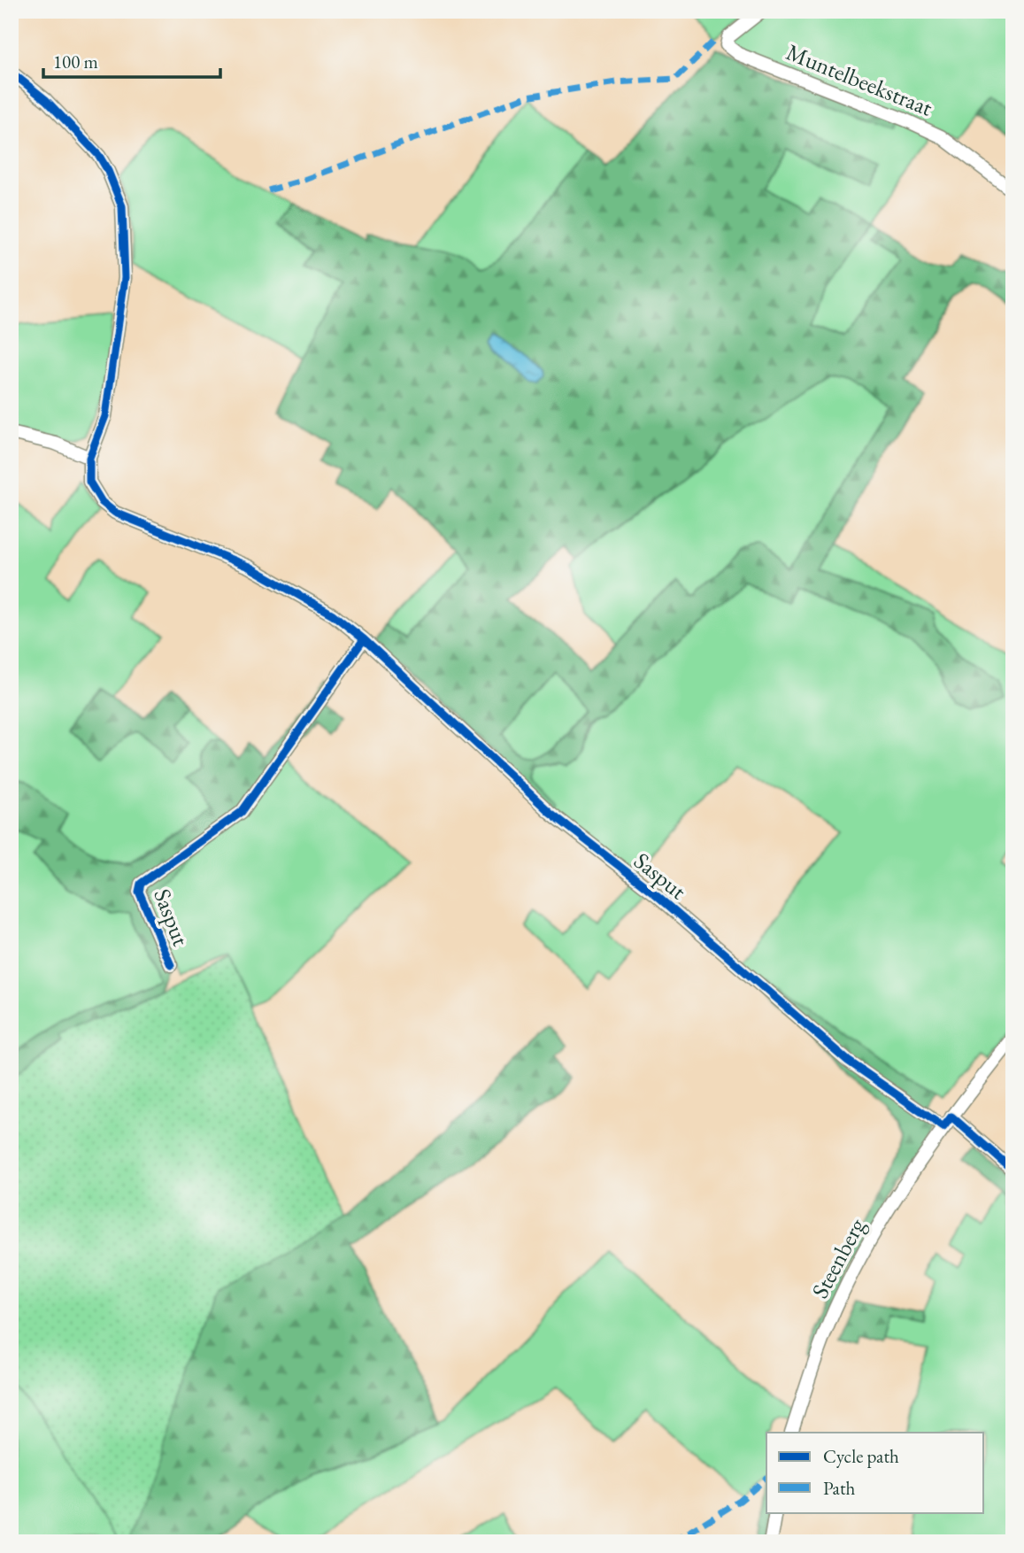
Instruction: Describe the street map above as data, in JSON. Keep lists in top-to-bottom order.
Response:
{
  "streets": {
    "street": ["Muntelbeekstraat", "Sasput", "Steenberg"]
  },
  "crossings": [
    ["Sasput", "Steenberg"]
  ],
  "legend": ["Cycle path", "Path"],
  "scale_bar": "100 m"
}
